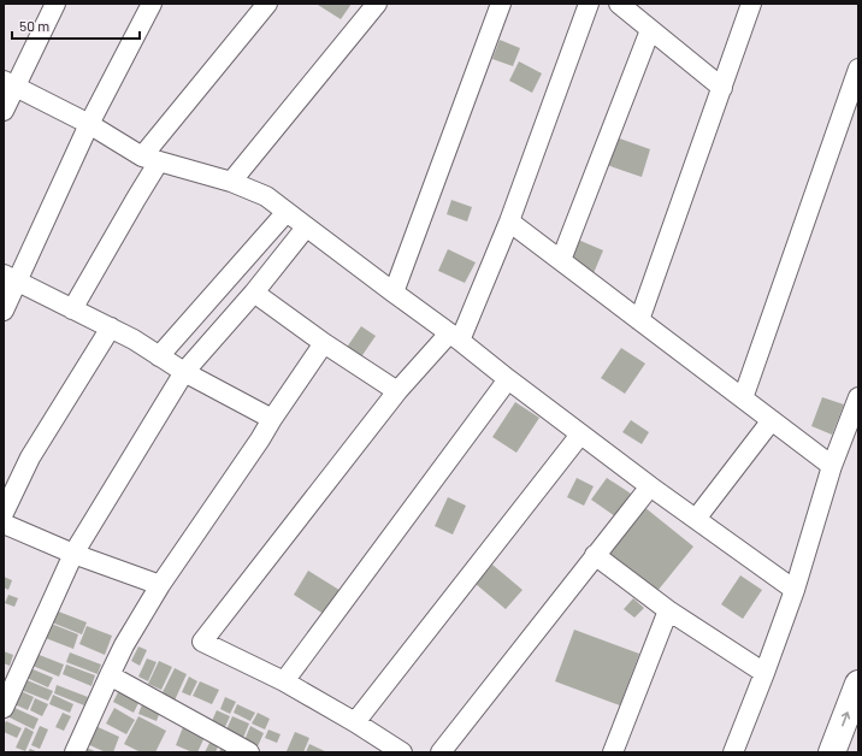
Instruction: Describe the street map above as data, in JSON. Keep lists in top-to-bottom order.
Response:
{
  "scale_bar": "50 m"
}
